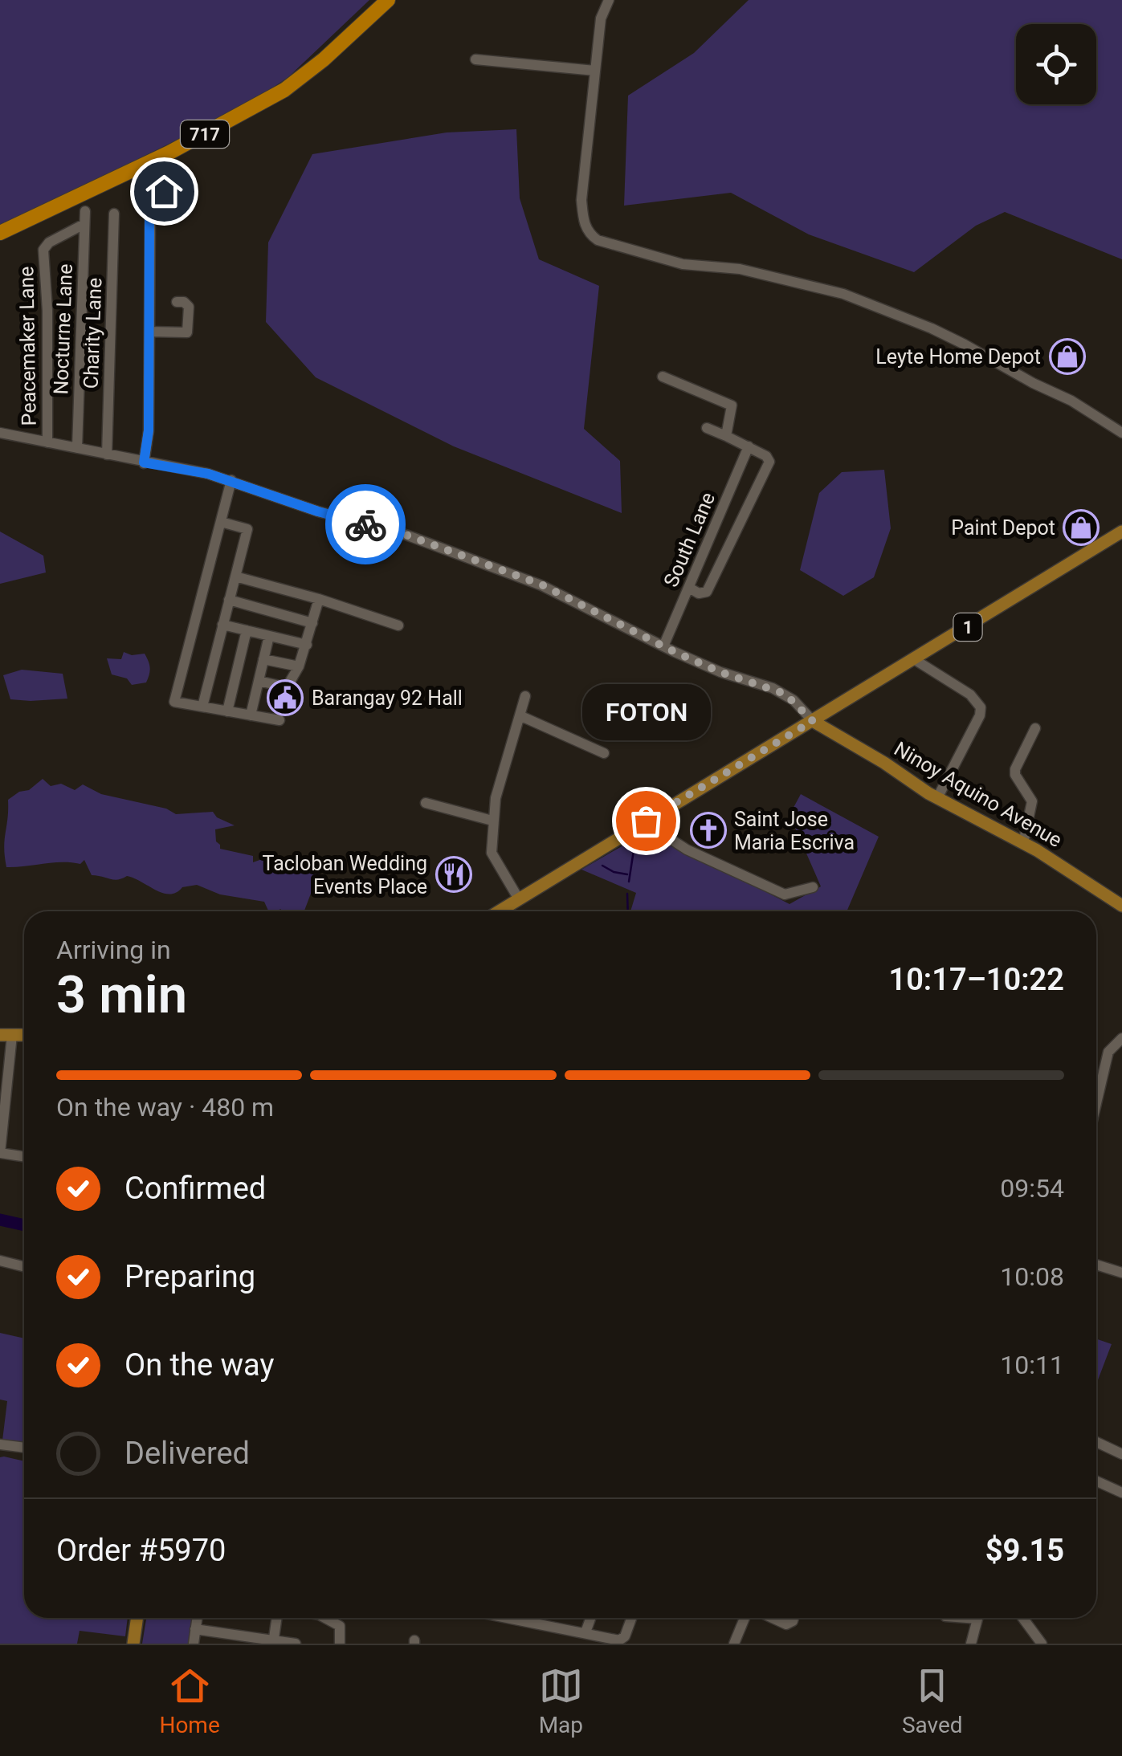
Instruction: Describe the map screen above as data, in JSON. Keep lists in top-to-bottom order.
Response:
{
  "streets": {
    "highway": ["717"],
    "main road": ["1", "Ninoy Aquino Avenue"],
    "street": [
      "Nocturne Lane",
      "Charity Lane",
      "Peacemaker Lane",
      "South Lane"
    ]
  },
  "crossings": [
    ["Nocturne Lane", "Peacemaker Lane"],
    ["1", "Ninoy Aquino Avenue"]
  ],
  "places": {
    "shop": ["Leyte Home Depot", "Paint Depot"],
    "public building": ["Barangay 92 Hall"],
    "other": ["FOTON"],
    "church": ["Saint Jose Maria Escriva"],
    "restaurant": ["Tacloban Wedding Events Place"]
  },
  "page": {
    "bubble": "FOTON",
    "heading": ["3 min", "Arriving in", "10:17–10:22"],
    "panel": ["Order #5970", "$9.15"],
    "bar": "On the way · 480 m",
    "list": [
      ["Confirmed", "09:54"],
      ["Preparing", "10:08"],
      ["On the way", "10:11"],
      "Delivered"
    ],
    "tabs": ["Home", "Map", "Saved"]
  }
}
